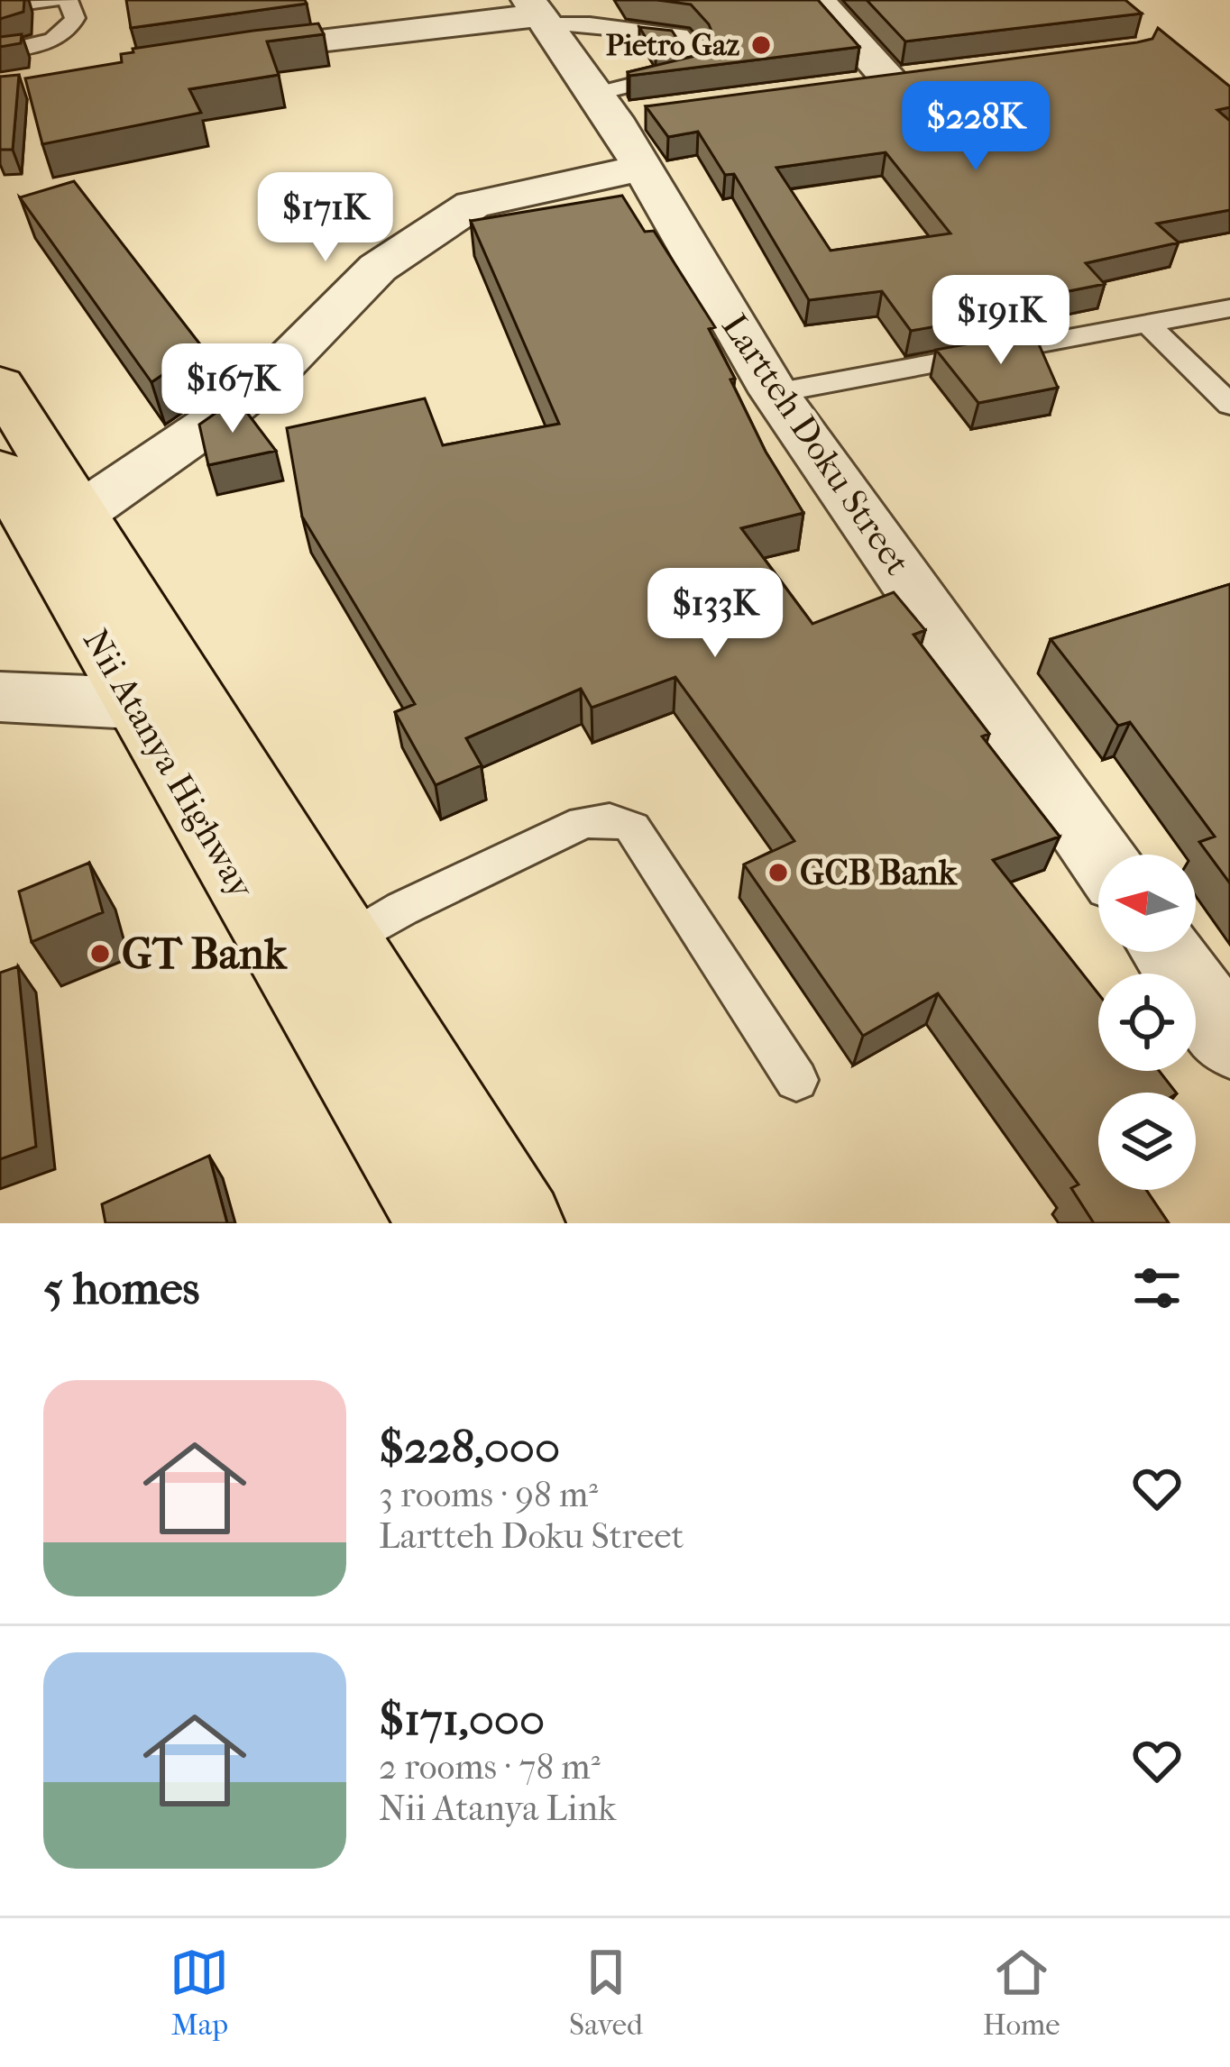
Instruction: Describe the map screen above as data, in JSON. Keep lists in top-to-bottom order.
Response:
{
  "streets": {
    "main road": ["Nii Atanya Highway"],
    "street": ["Lartteh Doku Street"]
  },
  "places": ["Pietro Gaz", "GCB Bank", "GT Bank"],
  "north": "left",
  "page": {
    "price": [
      "$228K",
      "$171K",
      "$191K",
      "$167K",
      "$133K"
    ],
    "heading": "5 homes",
    "list": [
      {
        "name": "$228,000",
        "note": "3 rooms · 98 m² · Lartteh Doku Street"
      },
      {
        "name": "$171,000",
        "note": "2 rooms · 78 m² · Nii Atanya Link"
      }
    ],
    "tabs": ["Map", "Saved", "Home"]
  }
}
